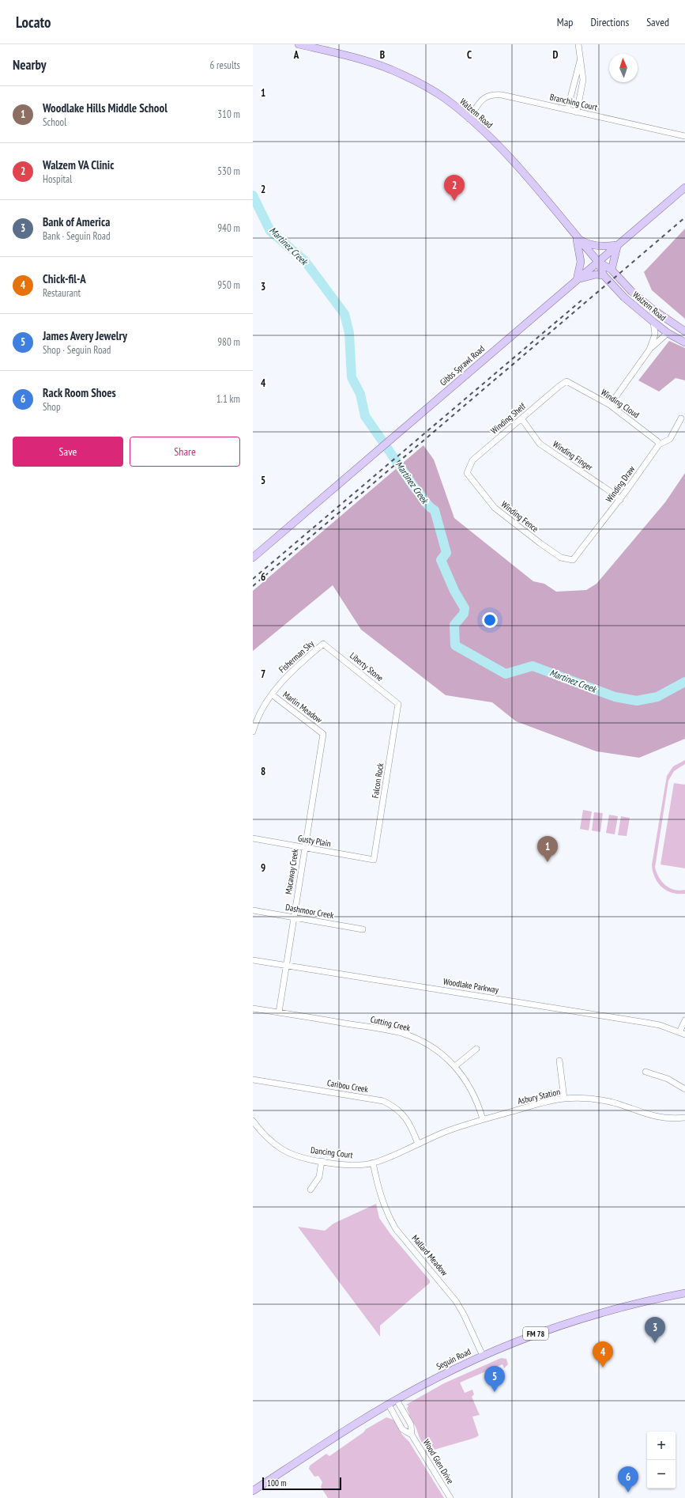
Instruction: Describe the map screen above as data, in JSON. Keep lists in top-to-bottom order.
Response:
{
  "streets": {
    "main road": [
      "Walzem Road",
      "Gibbs Sprawl Road",
      "FM 78",
      "Seguin Road"
    ],
    "street": [
      "Branching Court",
      "Winding Cloud",
      "Winding Shelf",
      "Winding Finger",
      "Winding Draw",
      "Winding Fence",
      "Fisherman Sky",
      "Liberty Stone",
      "Marlin Meadow",
      "Falcon Rock",
      "Gusty Plain",
      "Macaway Creek",
      "Dashmoor Creek",
      "Woodlake Parkway",
      "Cutting Creek",
      "Caribou Creek",
      "Asbury Station",
      "Dancing Court",
      "Mallard Meadow",
      "Wood Glen Drive"
    ]
  },
  "crossings": [
    ["Branching Court", "Walzem Road"],
    ["Walzem Road", "Gibbs Sprawl Road"],
    ["Winding Cloud", "Winding Shelf"],
    ["Winding Cloud", "Winding Draw"],
    ["Winding Shelf", "Winding Finger"],
    ["Winding Shelf", "Winding Fence"],
    ["Winding Finger", "Winding Draw"],
    ["Winding Draw", "Winding Fence"],
    ["Fisherman Sky", "Liberty Stone"],
    ["Fisherman Sky", "Marlin Meadow"],
    ["Liberty Stone", "Falcon Rock"],
    ["Marlin Meadow", "Macaway Creek"],
    ["Falcon Rock", "Gusty Plain"],
    ["Gusty Plain", "Macaway Creek"],
    ["Macaway Creek", "Dashmoor Creek"],
    ["Macaway Creek", "Woodlake Parkway"],
    ["Macaway Creek", "Cutting Creek"],
    ["Cutting Creek", "Asbury Station"],
    ["Caribou Creek", "Asbury Station"],
    ["Caribou Creek", "Dancing Court"],
    ["Asbury Station", "Dancing Court"],
    ["Dancing Court", "Mallard Meadow"],
    ["Mallard Meadow", "Seguin Road"],
    ["Seguin Road", "Wood Glen Drive"]
  ],
  "water": ["Martinez Creek"],
  "scale_bar": "100 m",
  "north": "top",
  "page": {
    "header": "Locato",
    "nav": ["Map", "Directions", "Saved"],
    "heading": ["Nearby", "6 results"],
    "list": [
      {
        "mark": "1",
        "name": "Woodlake Hills Middle School",
        "note": "School",
        "value": "310 m"
      },
      {
        "mark": "2",
        "name": "Walzem VA Clinic",
        "note": "Hospital",
        "value": "530 m"
      },
      {
        "mark": "3",
        "name": "Bank of America",
        "note": "Bank · Seguin Road",
        "value": "940 m"
      },
      {
        "mark": "4",
        "name": "Chick-fil-A",
        "note": "Restaurant",
        "value": "950 m"
      },
      {
        "mark": "5",
        "name": "James Avery Jewelry",
        "note": "Shop · Seguin Road",
        "value": "980 m"
      },
      {
        "mark": "6",
        "name": "Rack Room Shoes",
        "note": "Shop",
        "value": "1.1 km"
      }
    ],
    "pins": [
      "2",
      "1",
      "3",
      "4",
      "5",
      "6"
    ],
    "buttons": ["Save", "Share"],
    "map_buttons": ["+", "−"],
    "scale": "100 m"
  },
  "grid": {
    "columns": [
      "A",
      "B",
      "C",
      "D"
    ],
    "rows": [
      "1",
      "2",
      "3",
      "4",
      "5",
      "6",
      "7",
      "8",
      "9"
    ]
  }
}
